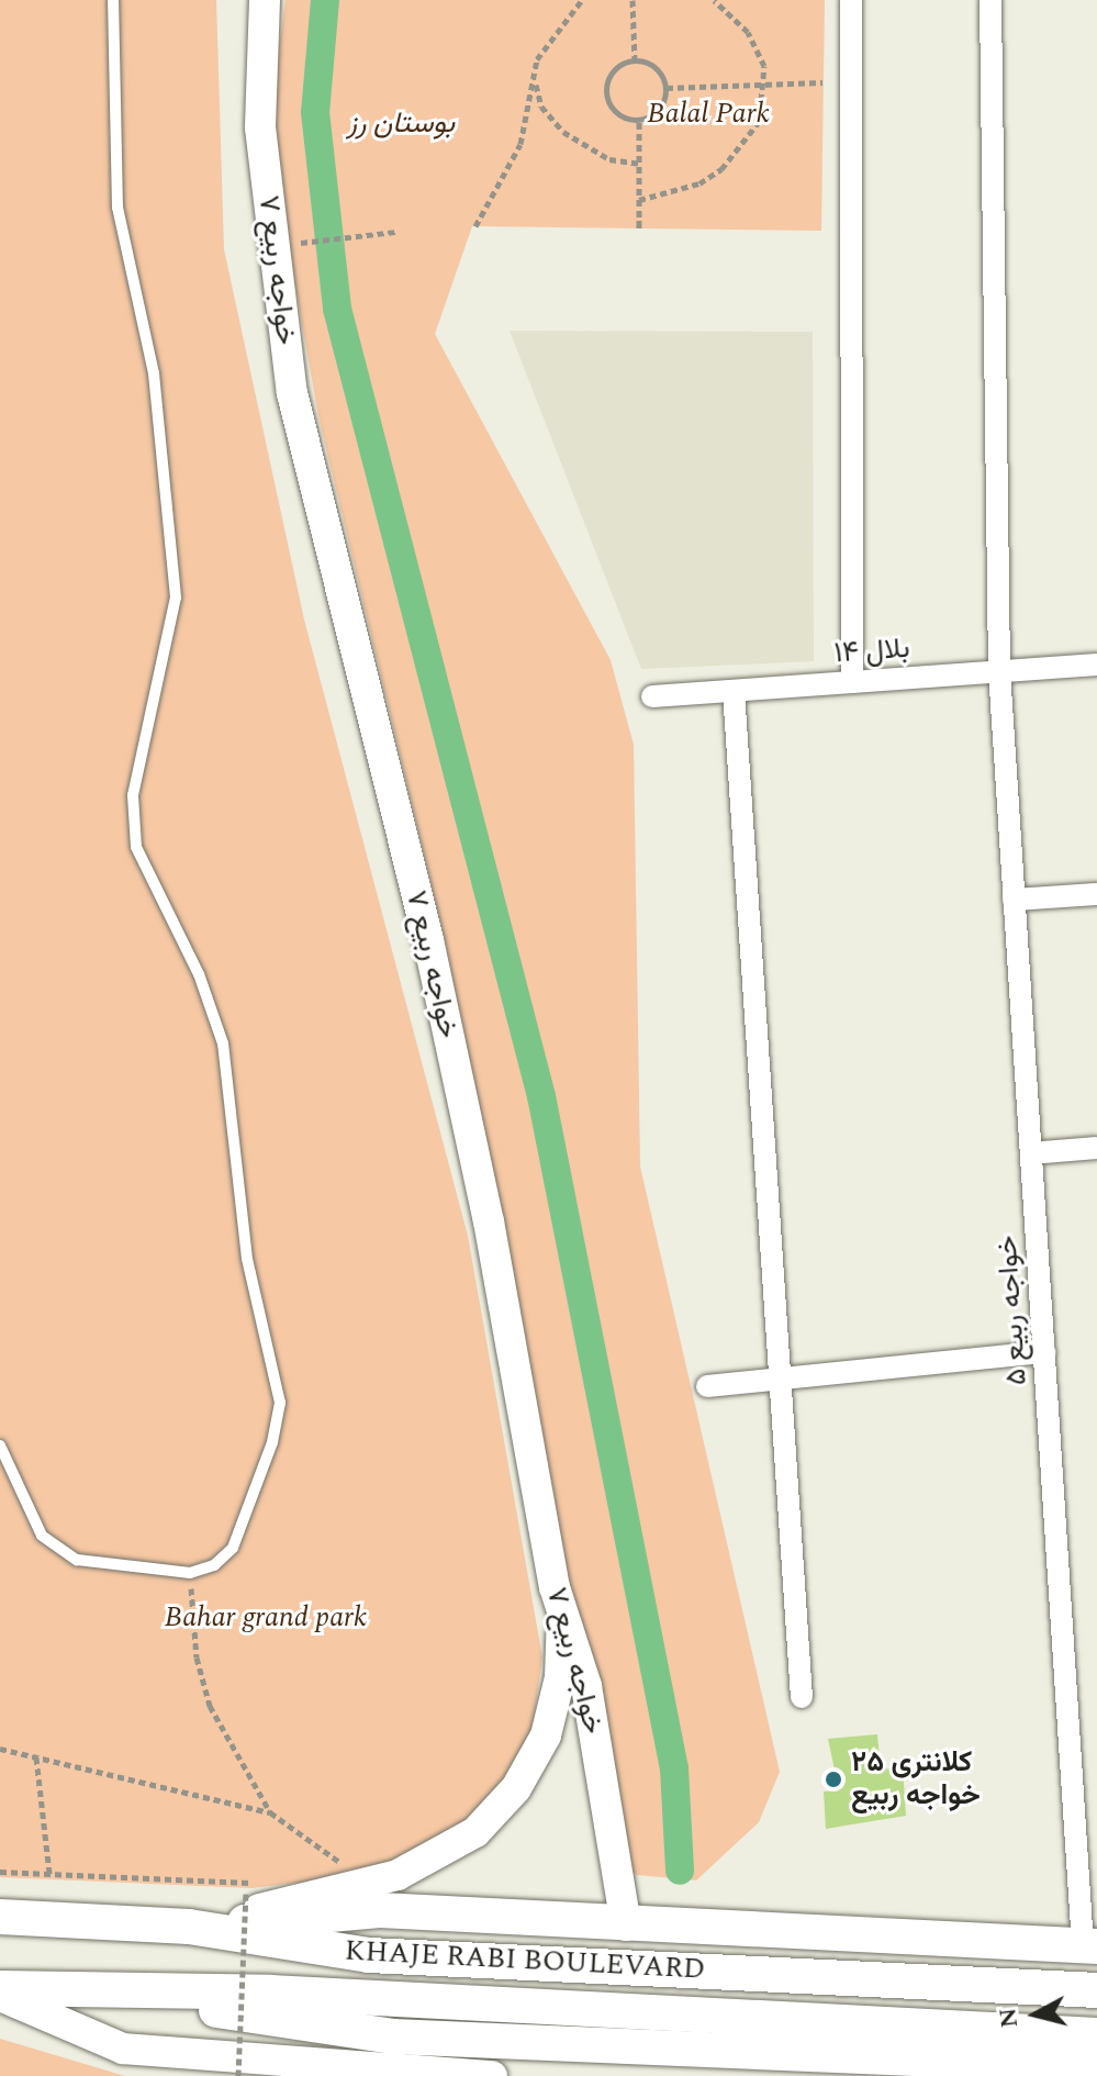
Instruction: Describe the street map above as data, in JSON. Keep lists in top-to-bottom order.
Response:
{
  "streets": {
    "main road": ["KHAJE RABI BOULEVARD"],
    "street": ["خواجه ربیع ۷", "بلال ۱۴", "خواجه ربیع ۵"]
  },
  "crossings": [
    ["بلال ۱۴", "خواجه ربیع ۵"]
  ],
  "parks": ["Balal Park", "بوستان رز", "Bahar grand park"],
  "places": ["کلانتری ٢۵ خواجه ربیع"],
  "north": "left"
}
